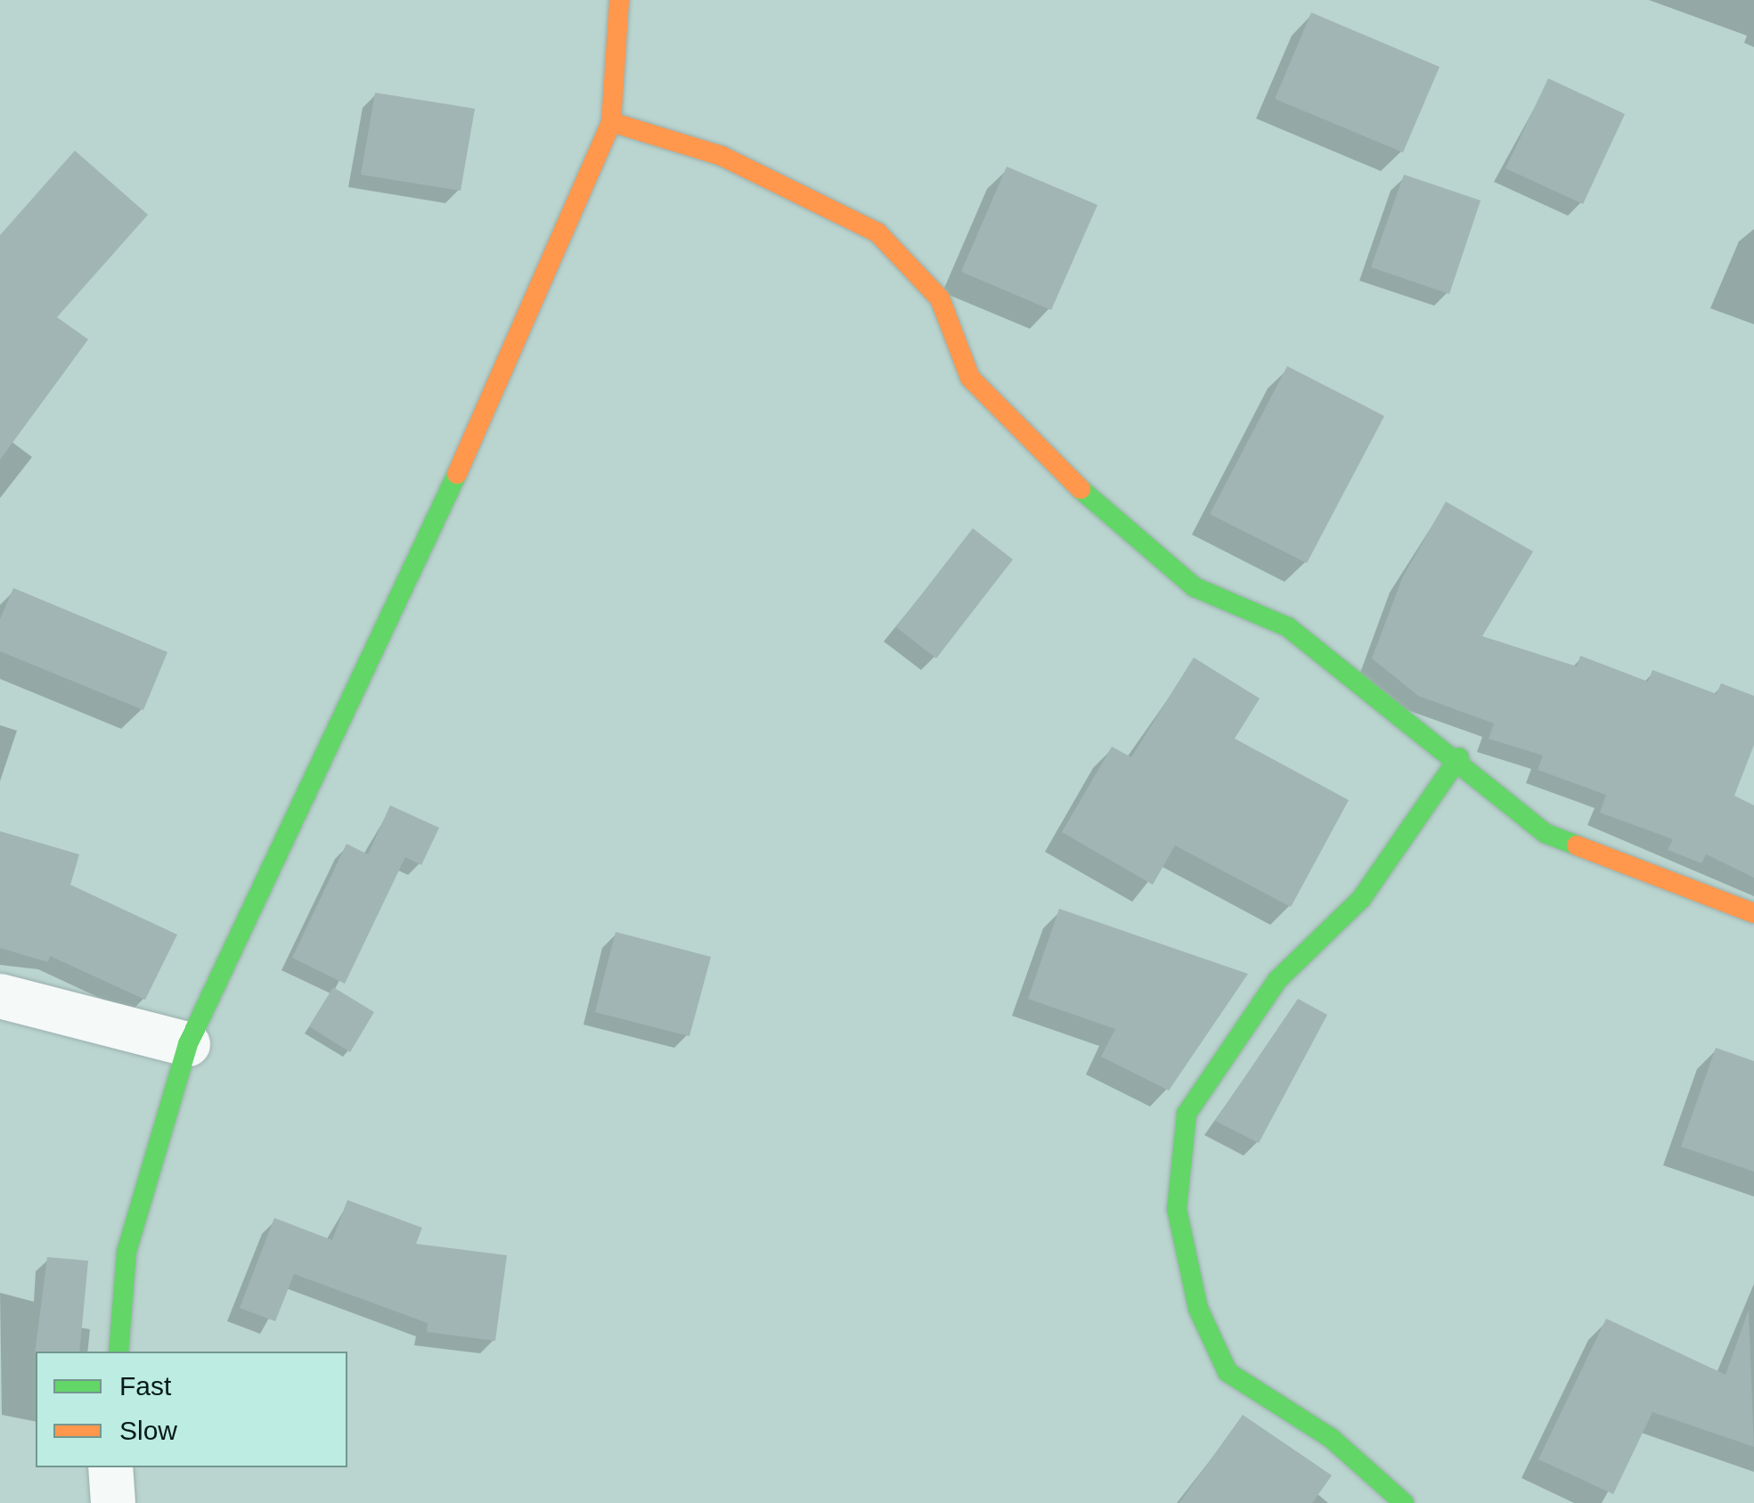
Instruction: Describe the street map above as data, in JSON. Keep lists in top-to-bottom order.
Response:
{
  "legend": ["Fast", "Slow"]
}
